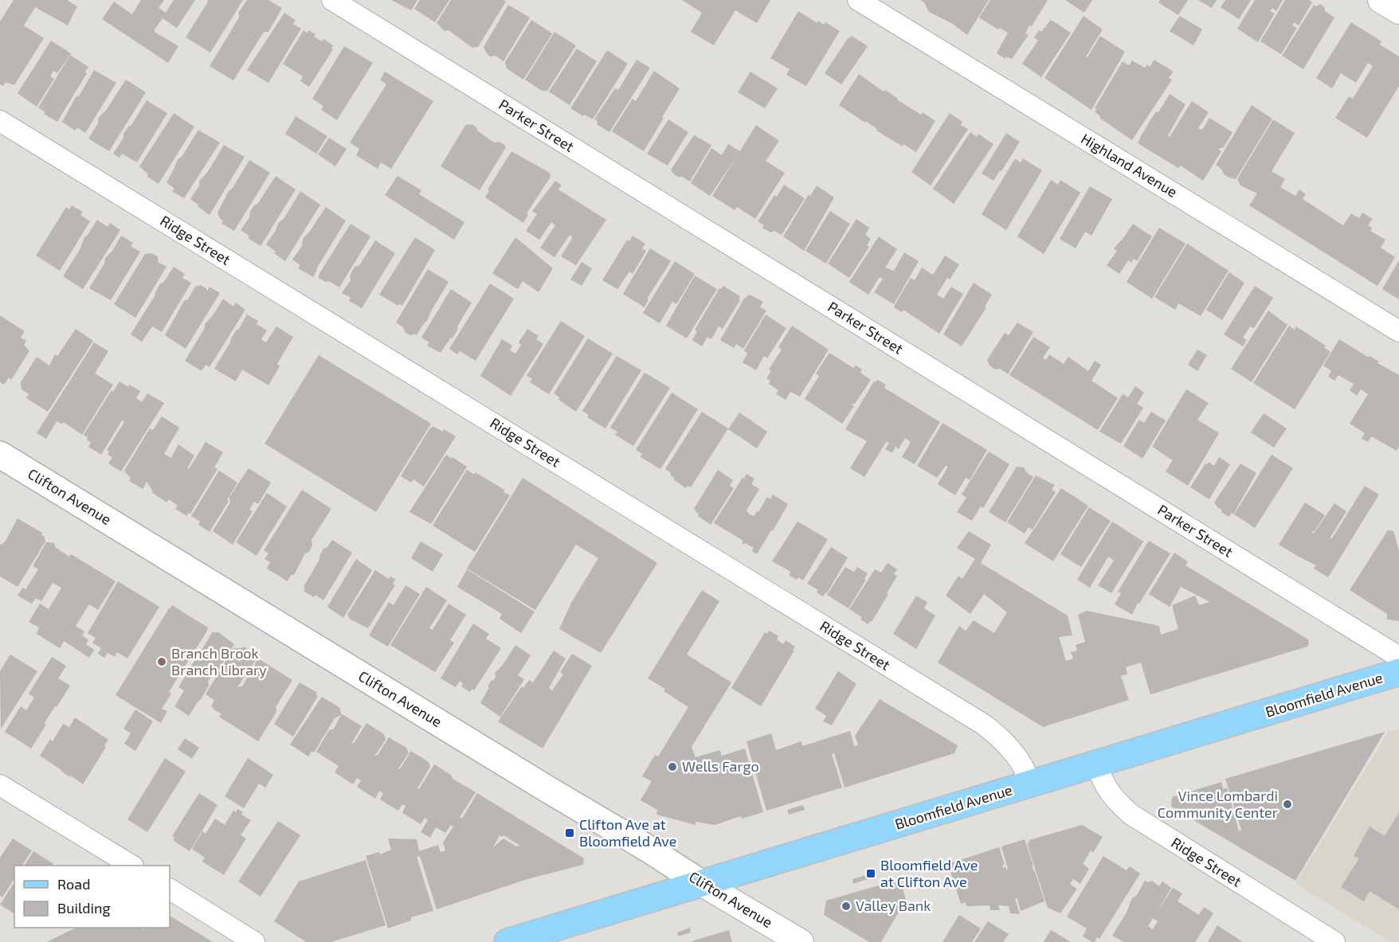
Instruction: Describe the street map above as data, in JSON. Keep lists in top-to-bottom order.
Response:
{
  "streets": {
    "main road": ["Clifton Avenue", "Bloomfield Avenue"],
    "street": ["Parker Street", "Highland Avenue", "Ridge Street"]
  },
  "crossings": [
    ["Ridge Street", "Bloomfield Avenue"],
    ["Clifton Avenue", "Bloomfield Avenue"]
  ],
  "places": {
    "other": [
      "Branch Brook Branch Library",
      "Wells Fargo",
      "Vince Lombardi Community Center",
      "Valley Bank"
    ],
    "transit": ["Clifton Ave at Bloomfield Ave", "Bloomfield Ave at Clifton Ave"]
  },
  "legend": ["Road", "Building"]
}
